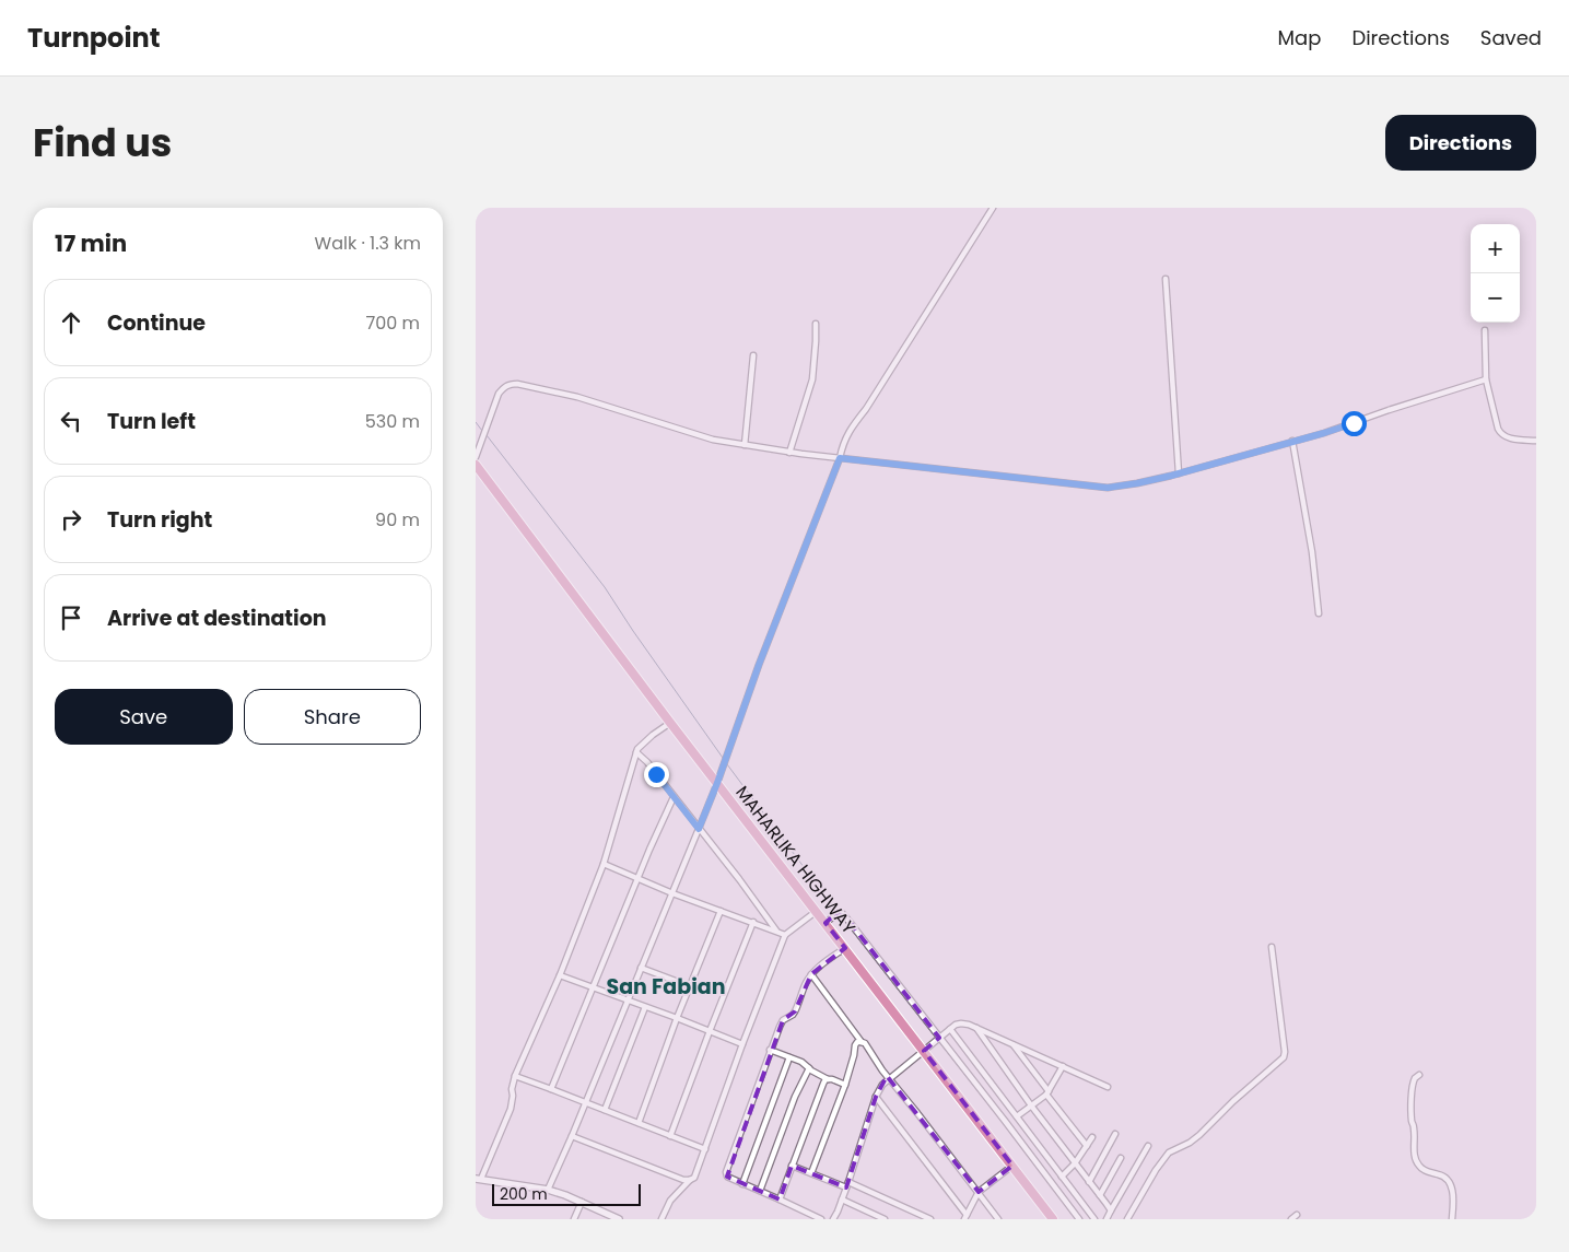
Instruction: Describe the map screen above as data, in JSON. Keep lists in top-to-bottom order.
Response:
{
  "streets": {
    "highway": ["MAHARLIKA HIGHWAY"]
  },
  "districts": ["San Fabian"],
  "scale_bar": "200 m",
  "page": {
    "header": "Turnpoint",
    "nav": ["Map", "Directions", "Saved"],
    "title": "Find us",
    "buttons": [
      "Directions",
      ["Save", "Share"]
    ],
    "heading": ["17 min", "Walk · 1.3 km"],
    "map_buttons": ["+", "−"],
    "list": [
      ["Continue", "700 m"],
      ["Turn left", "530 m"],
      ["Turn right", "90 m"],
      "Arrive at destination"
    ],
    "scale": "200 m"
  }
}
